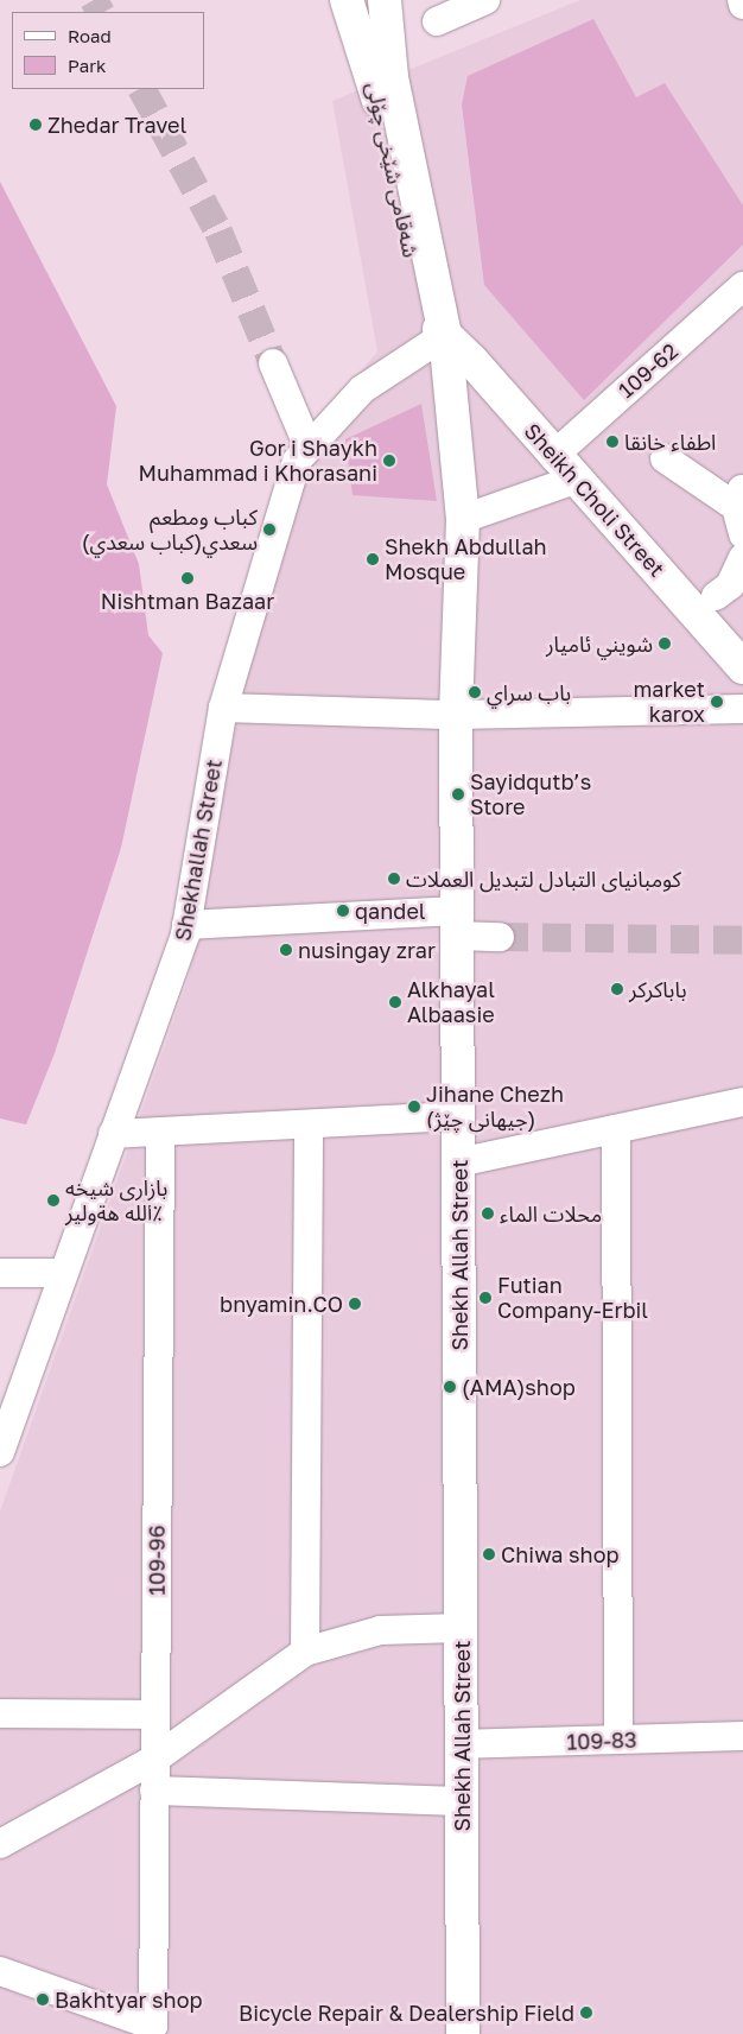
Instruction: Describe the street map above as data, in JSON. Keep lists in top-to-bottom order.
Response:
{
  "streets": {
    "main road": ["شەقامی شێخی چۆلی", "Sheikh Choli Street", "Shekh Allah Street"],
    "street": [
      "109-62",
      "Shekhallah Street",
      "109-96",
      "109-83"
    ]
  },
  "crossings": [
    ["شەقامی شێخی چۆلی", "Shekh Allah Street"],
    ["109-62", "Sheikh Choli Street"],
    ["Sheikh Choli Street", "Shekhallah Street"],
    ["Sheikh Choli Street", "Shekh Allah Street"],
    ["Shekhallah Street", "Shekh Allah Street"],
    ["Shekh Allah Street", "109-83"]
  ],
  "places": [
    "Zhedar Travel",
    "اطفاء خانقا",
    "Gor i Shaykh Muhammad i Khorasani",
    "كباب ومطعم سعدي(كباب سعدي)",
    "Shekh Abdullah Mosque",
    "Nishtman Bazaar",
    "شويني ئامیار",
    "باب سراي",
    "market karox",
    "Sayidqutb’s Store",
    "كومبانياى التبادل لتبديل العملات",
    "qandel",
    "nusingay zrar",
    "باباكركر",
    "Alkhayal Albaasie",
    "Jihane Chezh (جیهانی چێژ)",
    "بازاری شیخه الله هةولیر٪",
    "محلات الماء",
    "Futian Company-Erbil",
    "bnyamin.CO",
    "(AMA)shop",
    "Chiwa shop",
    "Bakhtyar shop",
    "Bicycle Repair & Dealership Field"
  ],
  "legend": ["Road", "Park"]
}
